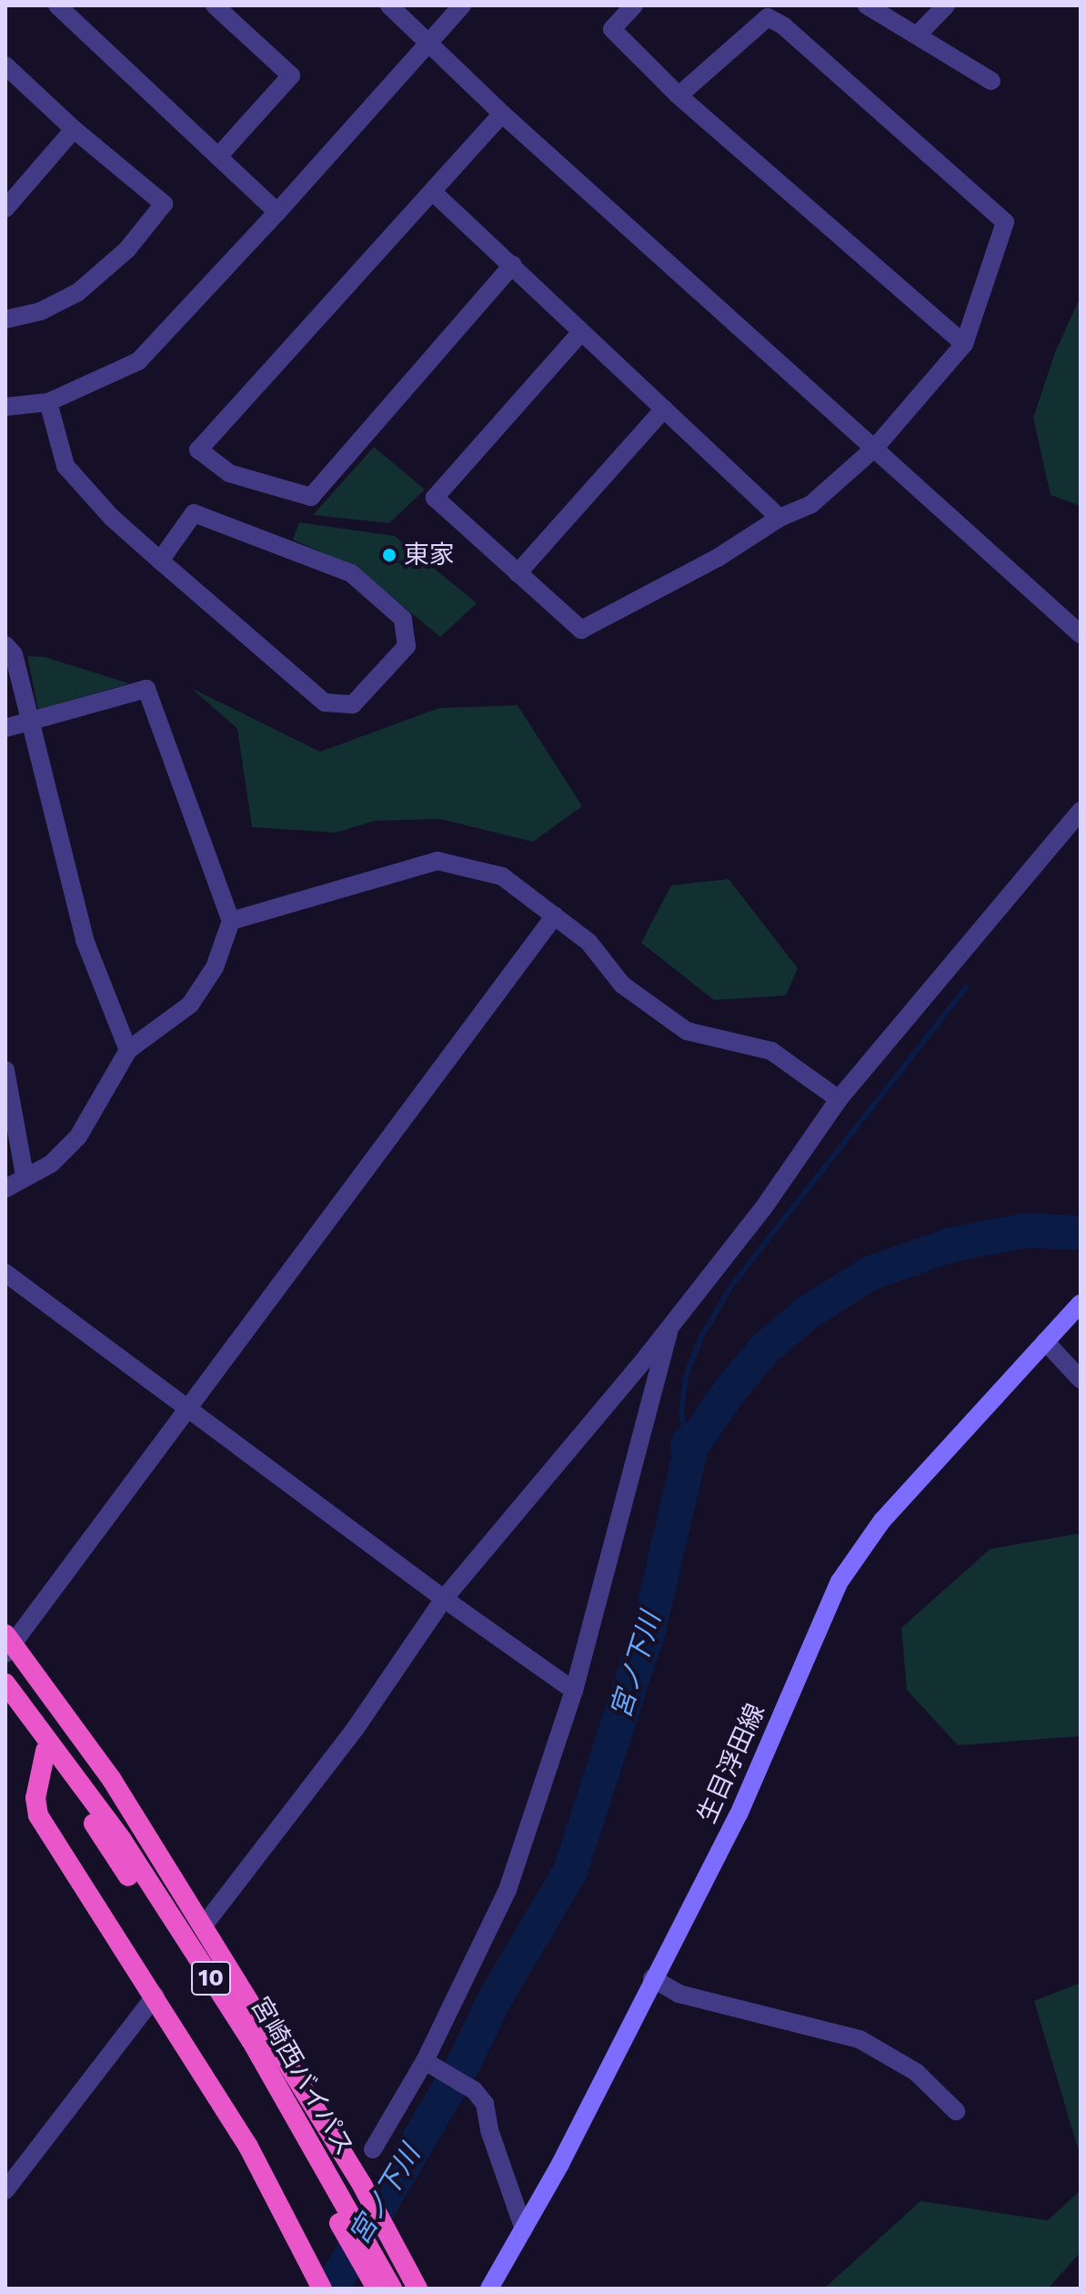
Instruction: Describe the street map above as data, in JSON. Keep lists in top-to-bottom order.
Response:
{
  "streets": {
    "highway": ["10", "宮崎西バイパス"],
    "main road": ["生目浮田線"]
  },
  "water": ["宮ノ下川"],
  "places": ["東家"]
}
